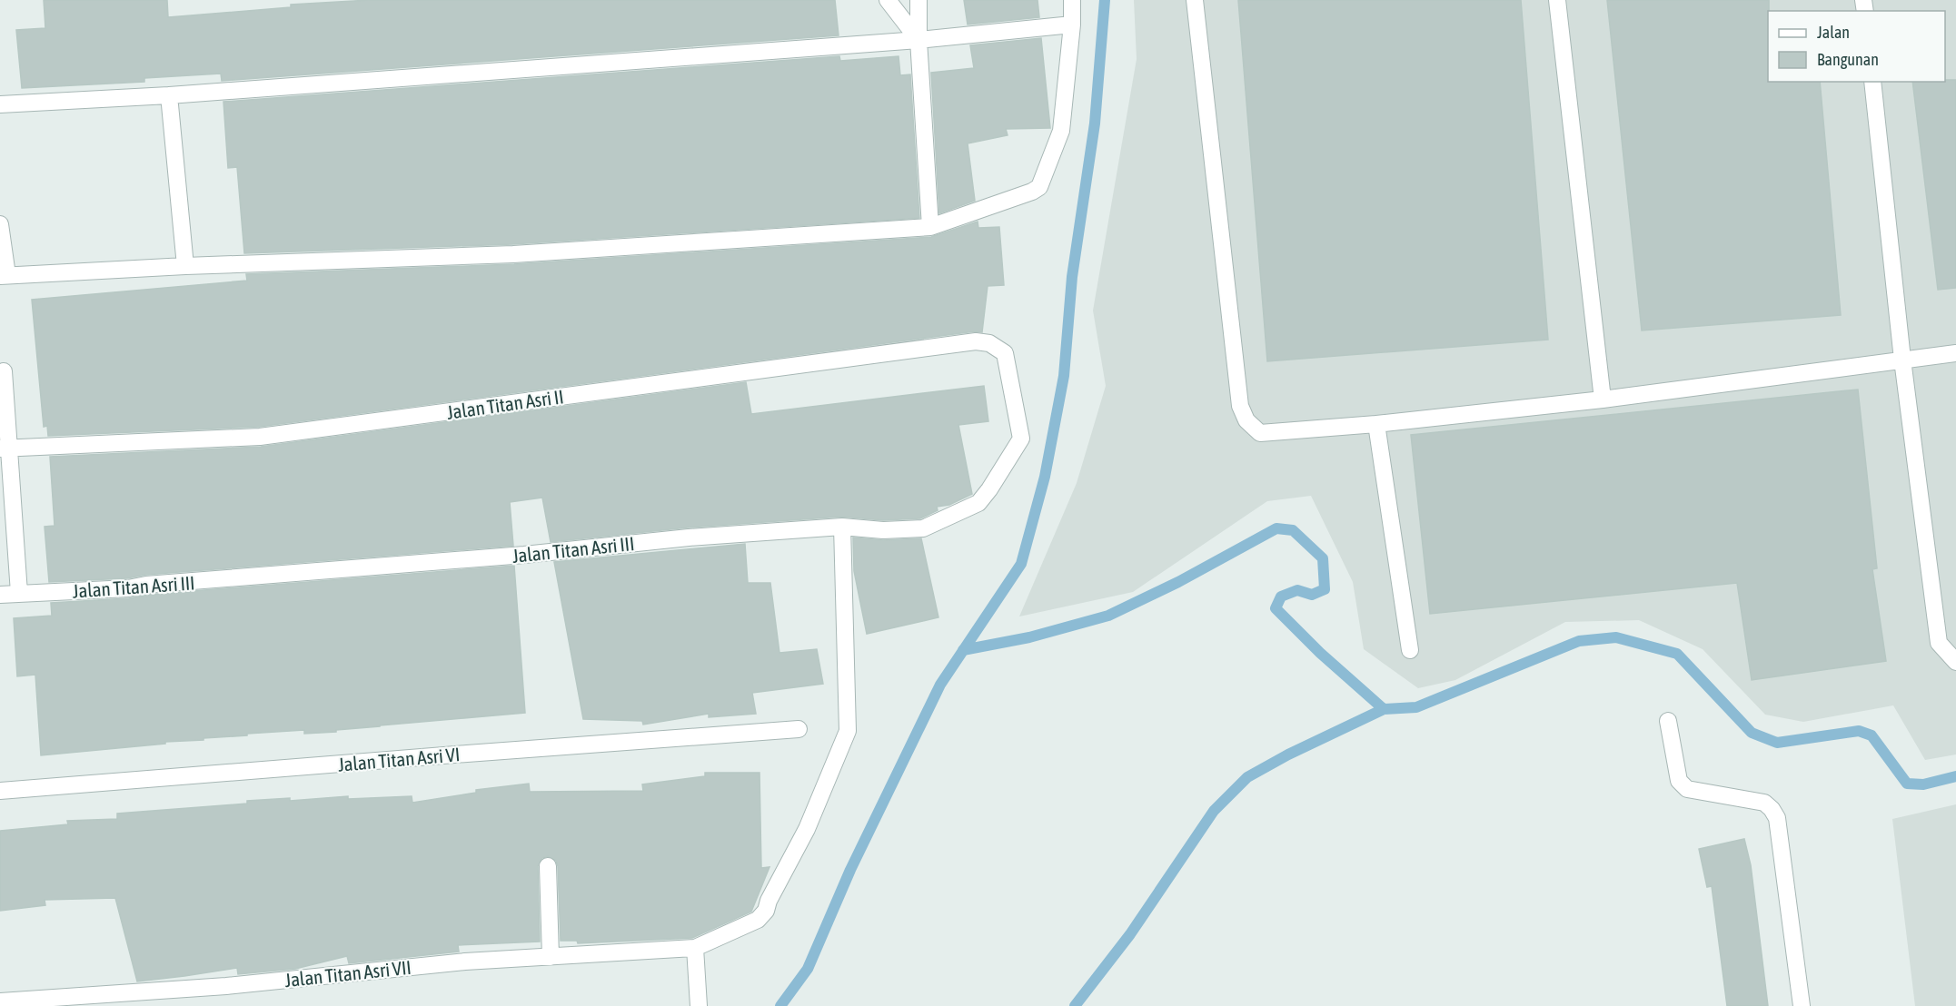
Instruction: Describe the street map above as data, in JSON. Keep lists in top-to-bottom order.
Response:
{
  "streets": {
    "street": [
      "Jalan Titan Asri II",
      "Jalan Titan Asri III",
      "Jalan Titan Asri VI",
      "Jalan Titan Asri VII"
    ]
  },
  "crossings": [
    ["Jalan Titan Asri II", "Jalan Titan Asri III"]
  ],
  "legend": ["Jalan", "Bangunan"]
}
